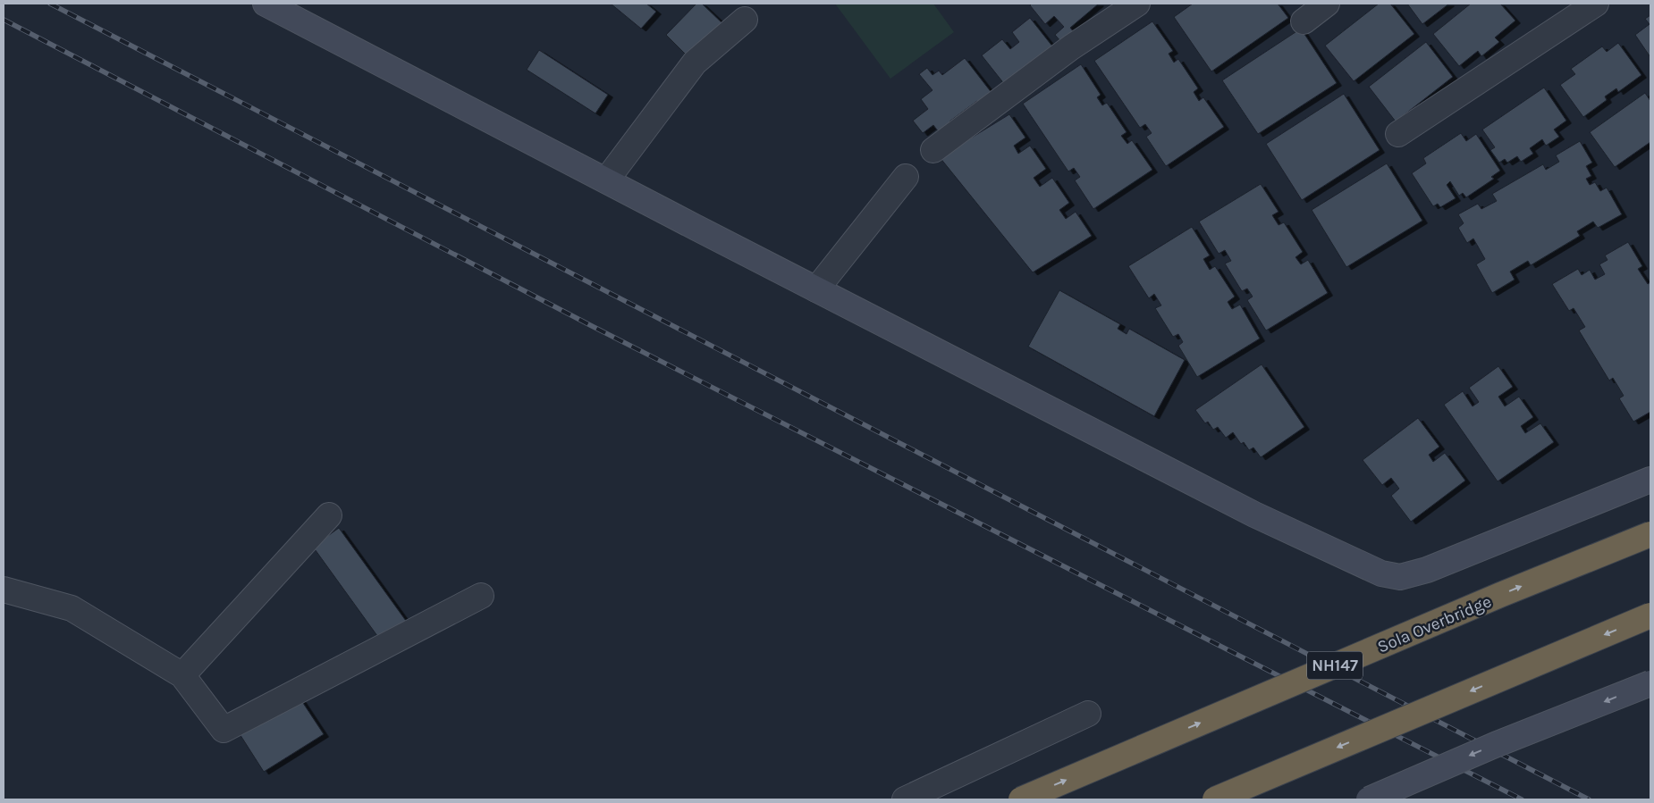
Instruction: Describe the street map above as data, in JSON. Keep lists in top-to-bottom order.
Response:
{
  "streets": {
    "highway": ["Sola Overbridge", "NH147"]
  }
}
